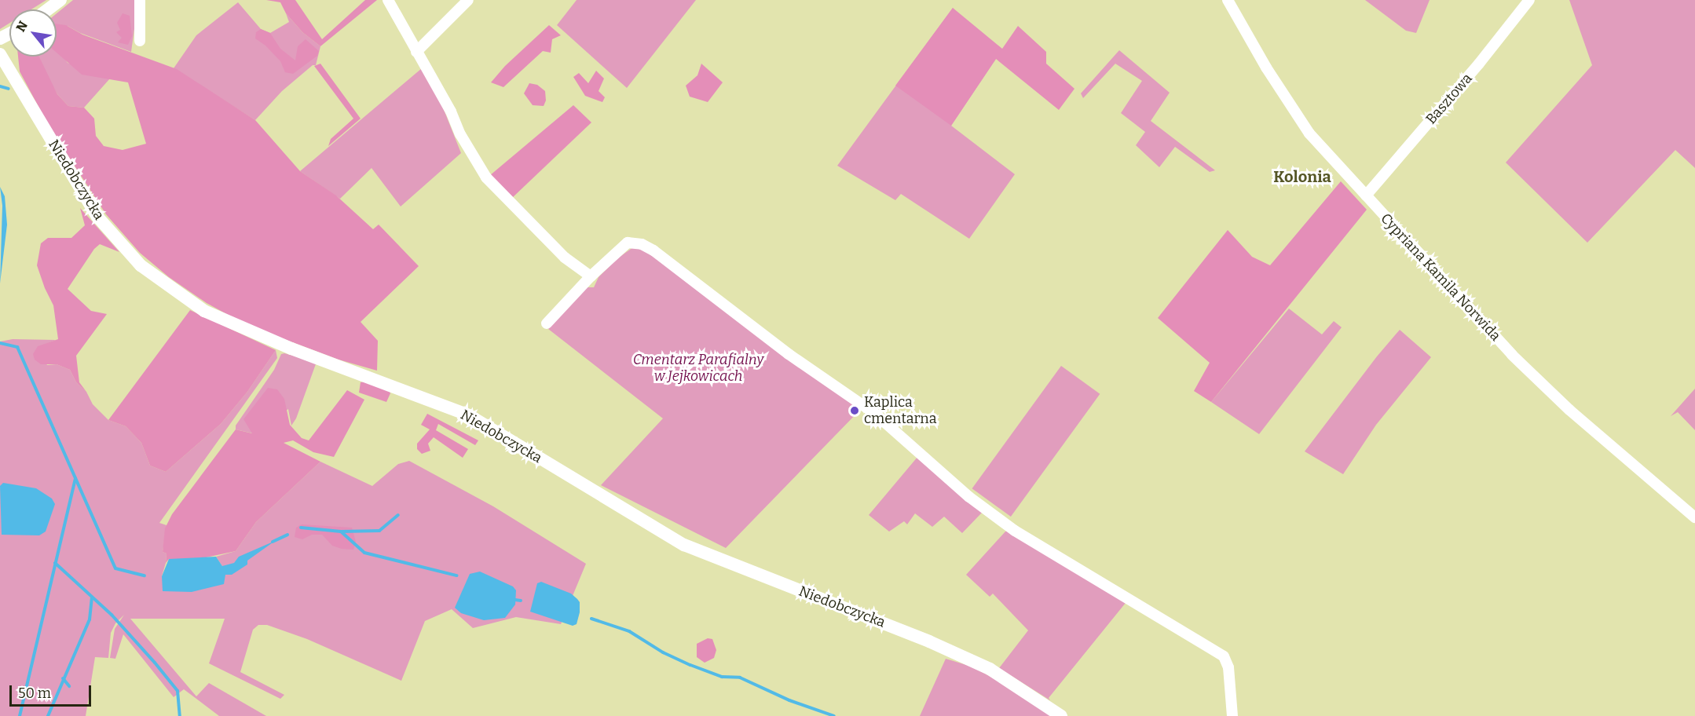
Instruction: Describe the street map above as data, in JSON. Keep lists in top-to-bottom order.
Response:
{
  "streets": {
    "street": ["Basztowa", "Niedobczycka", "Cypriana Kamila Norwida"]
  },
  "crossings": [
    ["Basztowa", "Cypriana Kamila Norwida"]
  ],
  "districts": ["Kolonia"],
  "parks": ["Cmentarz Parafialny w Jejkowicach"],
  "places": ["Kaplica cmentarna"],
  "scale_bar": "50 m",
  "north": "top left"
}
